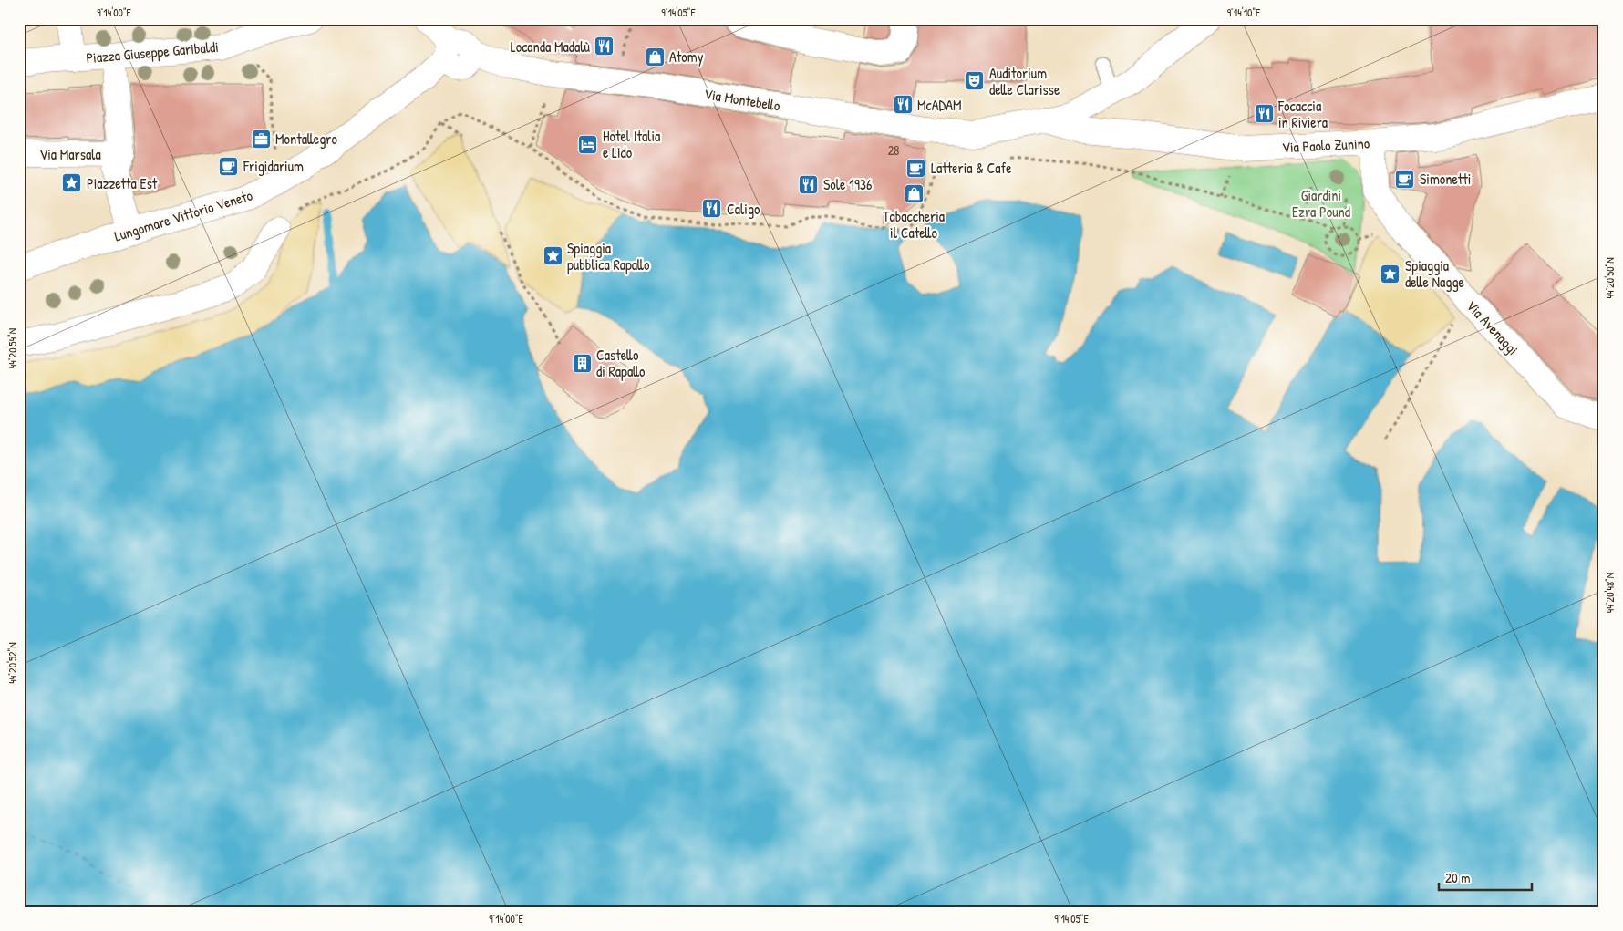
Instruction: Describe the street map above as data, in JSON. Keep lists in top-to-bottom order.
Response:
{
  "streets": {
    "street": [
      "Piazza Giuseppe Garibaldi",
      "Via Montebello",
      "Via Paolo Zunino",
      "Via Marsala",
      "Lungomare Vittorio Veneto",
      "Via Avenaggi"
    ]
  },
  "crossings": [
    ["Via Montebello", "Via Paolo Zunino"],
    ["Via Montebello", "Lungomare Vittorio Veneto"],
    ["Via Paolo Zunino", "Via Avenaggi"]
  ],
  "parks": ["Giardini Ezra Pound"],
  "places": {
    "restaurant": [
      "Locanda Madalù",
      "McADAM",
      "Focaccia in Riviera",
      "Sole 1936",
      "Caligo"
    ],
    "shop": ["Atomy", "Tabaccheria il Catello"],
    "theatre": ["Auditorium delle Clarisse"],
    "office": ["Montallegro"],
    "hotel": ["Hotel Italia e Lido"],
    "cafe": ["Frigidarium", "Latteria & Cafe", "Simonetti"],
    "place": ["Piazzetta Est", "Spiaggia pubblica Rapallo", "Spiaggia delle Nagge"],
    "building": ["Castello di Rapallo"]
  },
  "house_numbers": ["28"],
  "scale_bar": "20 m",
  "coordinates": [
    "9°14'00\"E",
    "9°14'05\"E",
    "9°14'10\"E",
    "44°20'50\"N",
    "44°20'54\"N",
    "44°20'48\"N",
    "44°20'52\"N"
  ]
}
